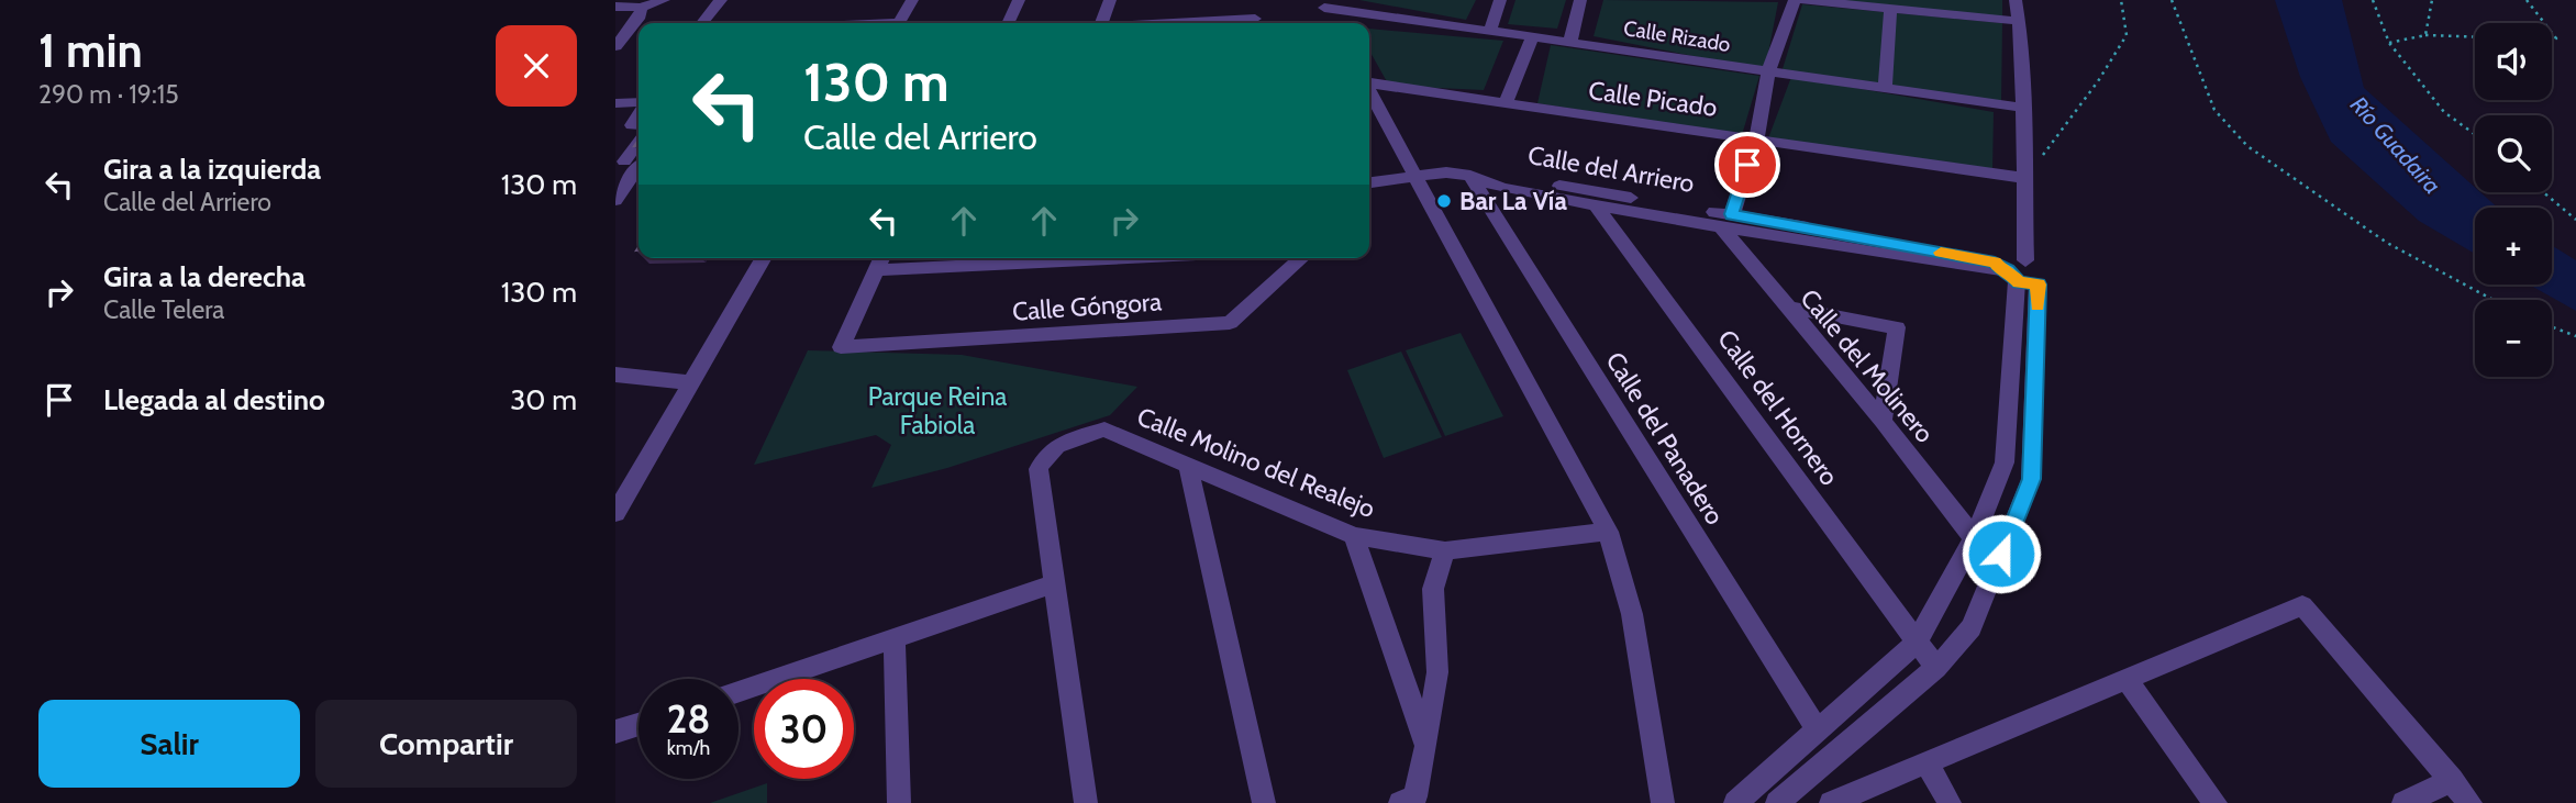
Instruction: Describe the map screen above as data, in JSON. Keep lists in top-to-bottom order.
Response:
{
  "streets": {
    "street": [
      "Calle Rizado",
      "Calle Picado",
      "Calle del Arriero",
      "Calle Góngora",
      "Calle del Molinero",
      "Calle del Hornero",
      "Calle del Panadero",
      "Calle Molino del Realejo"
    ]
  },
  "crossings": [
    ["Calle del Arriero", "Calle del Molinero"],
    ["Calle del Arriero", "Calle del Hornero"],
    ["Calle del Arriero", "Calle del Panadero"]
  ],
  "water": ["Río Guadaira"],
  "parks": ["Parque Reina Fabiola"],
  "places": ["Bar La Vía"],
  "page": {
    "heading": ["1 min", "290 m · 19:15"],
    "map_buttons": ["+", "−"],
    "turn": ["130 m", "Calle del Arriero"],
    "list": [
      {
        "name": "Gira a la izquierda",
        "note": "Calle del Arriero",
        "value": "130 m"
      },
      {
        "name": "Gira a la derecha",
        "note": "Calle Telera",
        "value": "130 m"
      },
      {
        "name": "Llegada al destino",
        "value": "30 m"
      }
    ],
    "speed": "28 km/h",
    "limit": "30",
    "buttons": ["Salir", "Compartir"]
  }
}
